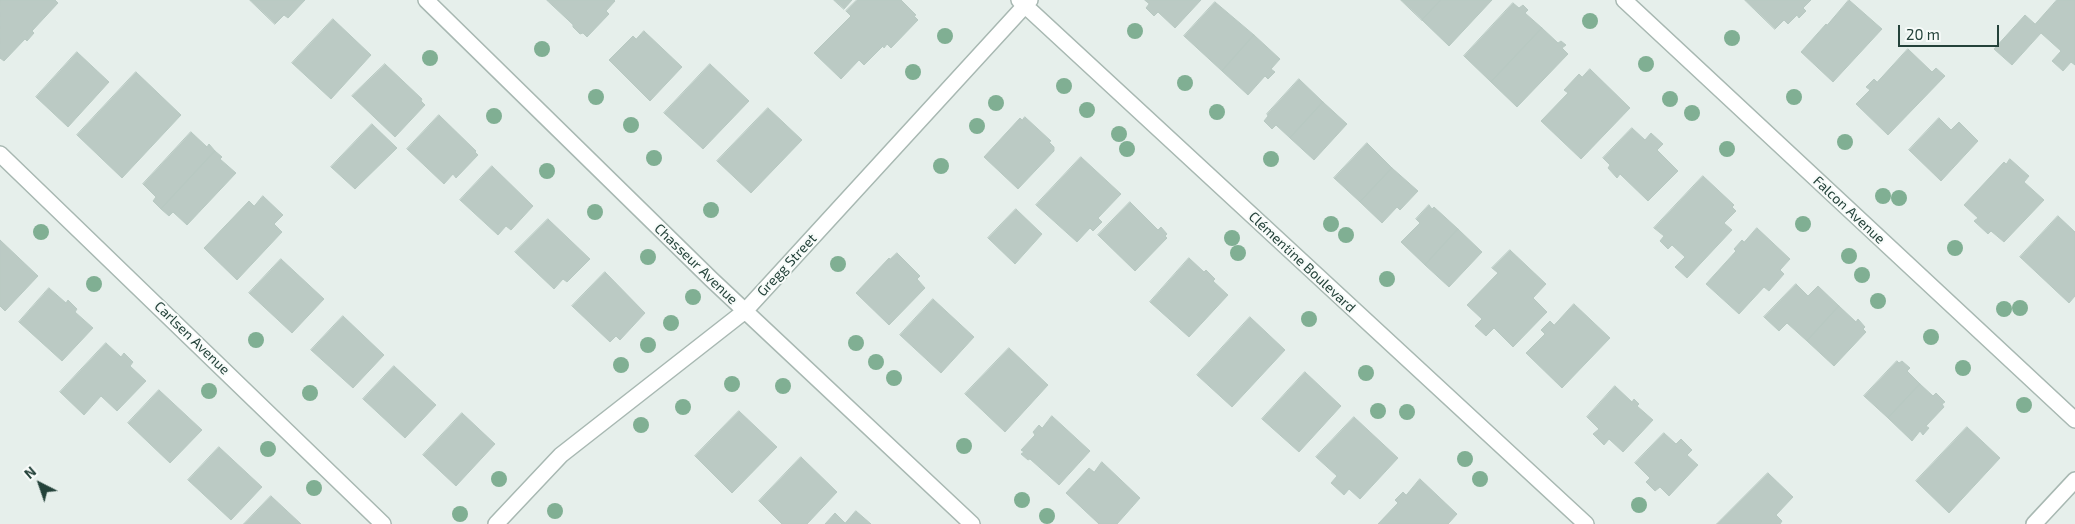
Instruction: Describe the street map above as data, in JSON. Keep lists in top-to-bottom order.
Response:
{
  "streets": {
    "street": [
      "Falcon Avenue",
      "Clémentine Boulevard",
      "Chasseur Avenue",
      "Gregg Street",
      "Carlsen Avenue"
    ]
  },
  "crossings": [
    ["Clémentine Boulevard", "Gregg Street"],
    ["Chasseur Avenue", "Gregg Street"]
  ],
  "scale_bar": "20 m",
  "north": "top left"
}
